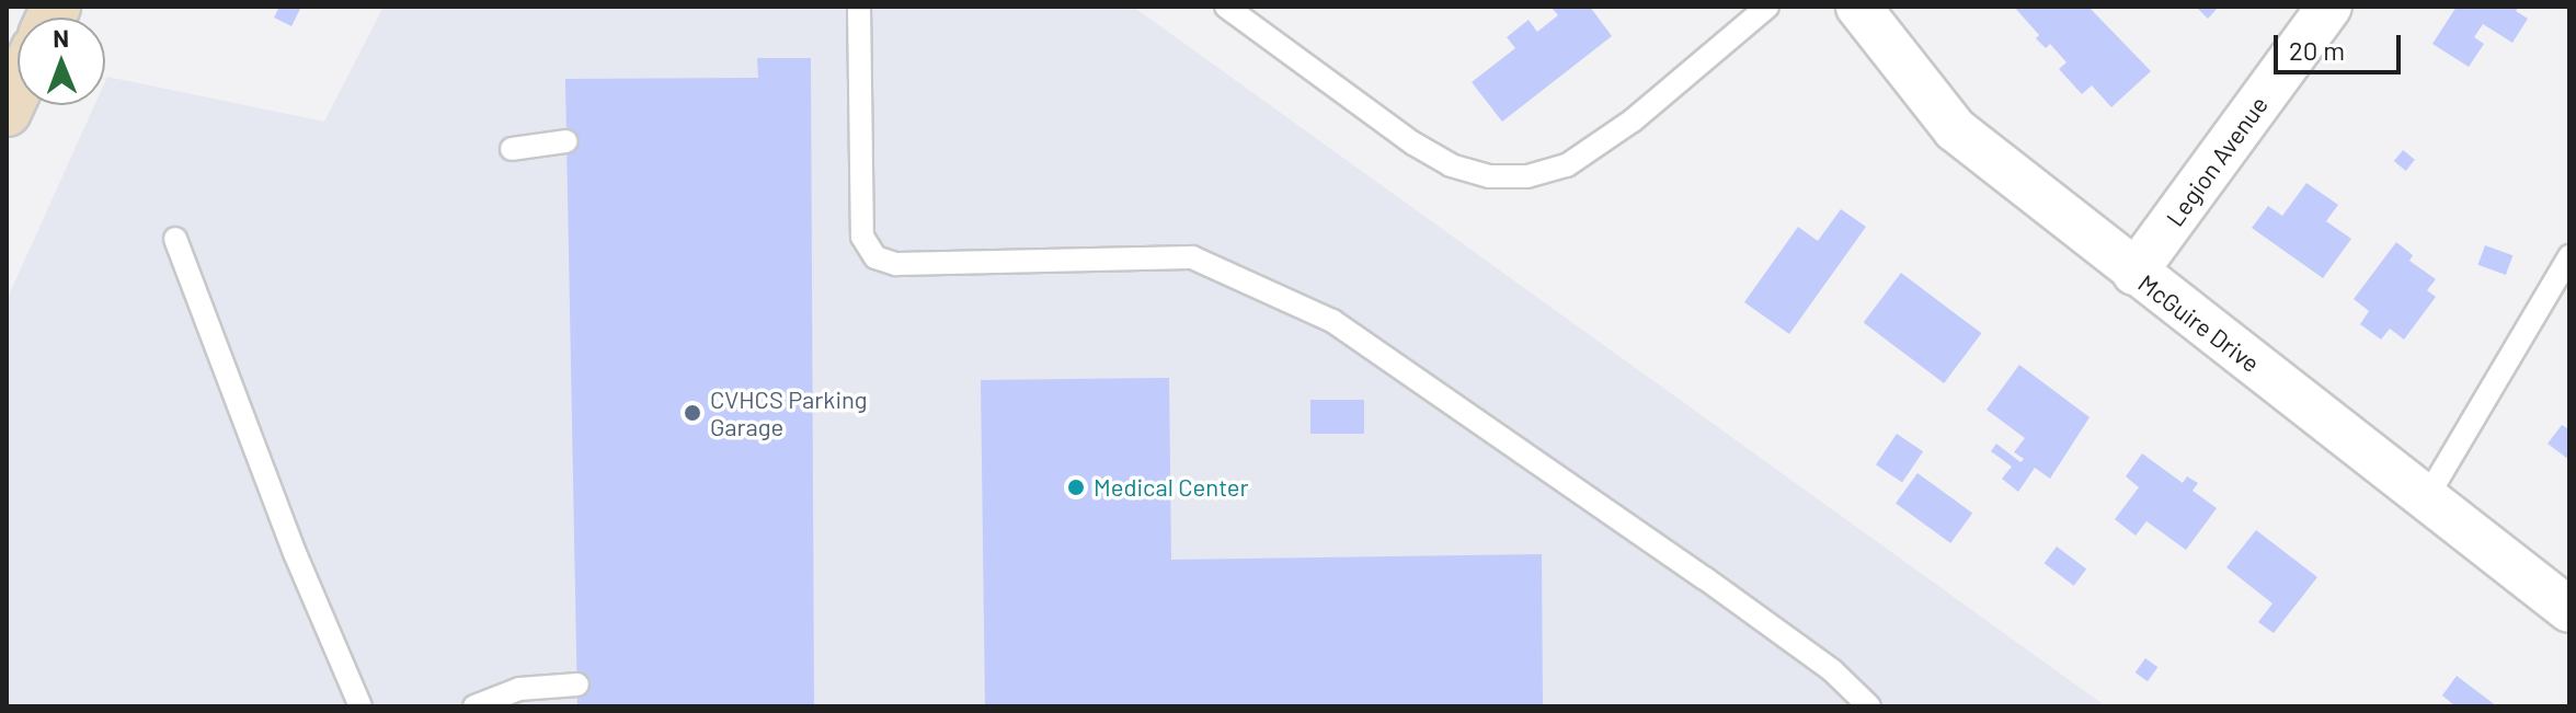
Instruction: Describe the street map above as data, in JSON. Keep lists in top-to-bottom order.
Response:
{
  "streets": {
    "street": ["Legion Avenue", "McGuire Drive"]
  },
  "crossings": [
    ["Legion Avenue", "McGuire Drive"]
  ],
  "places": ["CVHCS Parking Garage", "Medical Center"],
  "scale_bar": "20 m",
  "north": "top"
}
